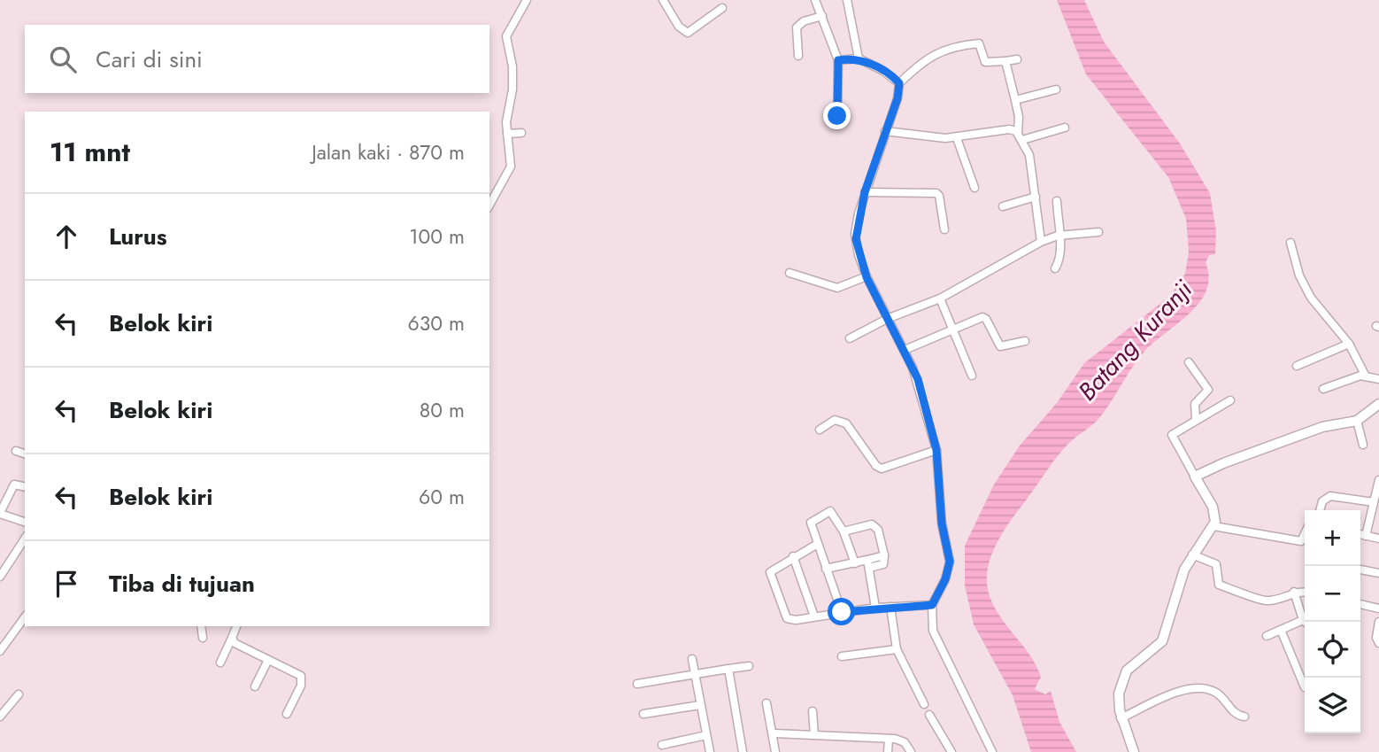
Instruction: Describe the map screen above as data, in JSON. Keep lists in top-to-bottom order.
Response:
{
  "water": ["Batang Kuranji"],
  "page": {
    "search": "Cari di sini",
    "heading": ["11 mnt", "Jalan kaki · 870 m"],
    "list": [
      ["Lurus", "100 m"],
      ["Belok kiri", "630 m"],
      ["Belok kiri", "80 m"],
      ["Belok kiri", "60 m"],
      "Tiba di tujuan"
    ],
    "map_buttons": ["+", "−"]
  }
}
